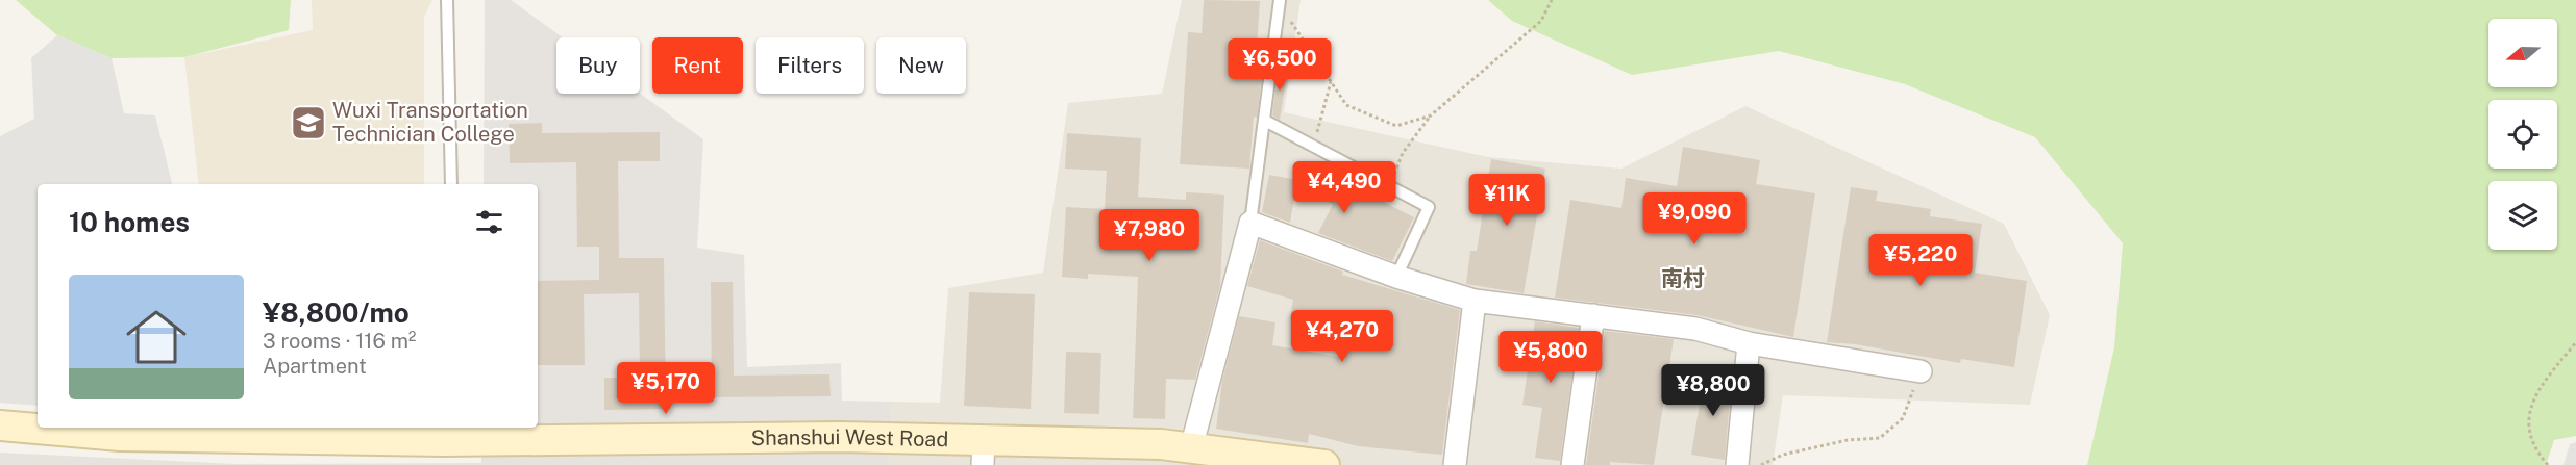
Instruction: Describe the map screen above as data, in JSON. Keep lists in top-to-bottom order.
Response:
{
  "streets": {
    "street": ["Shanshui West Road"]
  },
  "districts": ["南村"],
  "places": {
    "school or university": ["Wuxi Transportation Technician College"]
  },
  "north": "left",
  "page": {
    "chip": [
      "Buy",
      "Rent",
      "Filters",
      "New"
    ],
    "price": [
      "¥6,500",
      "¥4,490",
      "¥11K",
      "¥9,090",
      "¥7,980",
      "¥5,220",
      "¥4,270",
      "¥5,800",
      "¥5,170",
      "¥8,800"
    ],
    "heading": "10 homes",
    "list": [
      {
        "name": "¥8,800/mo",
        "note": "3 rooms · 116 m² · Apartment"
      }
    ]
  }
}
